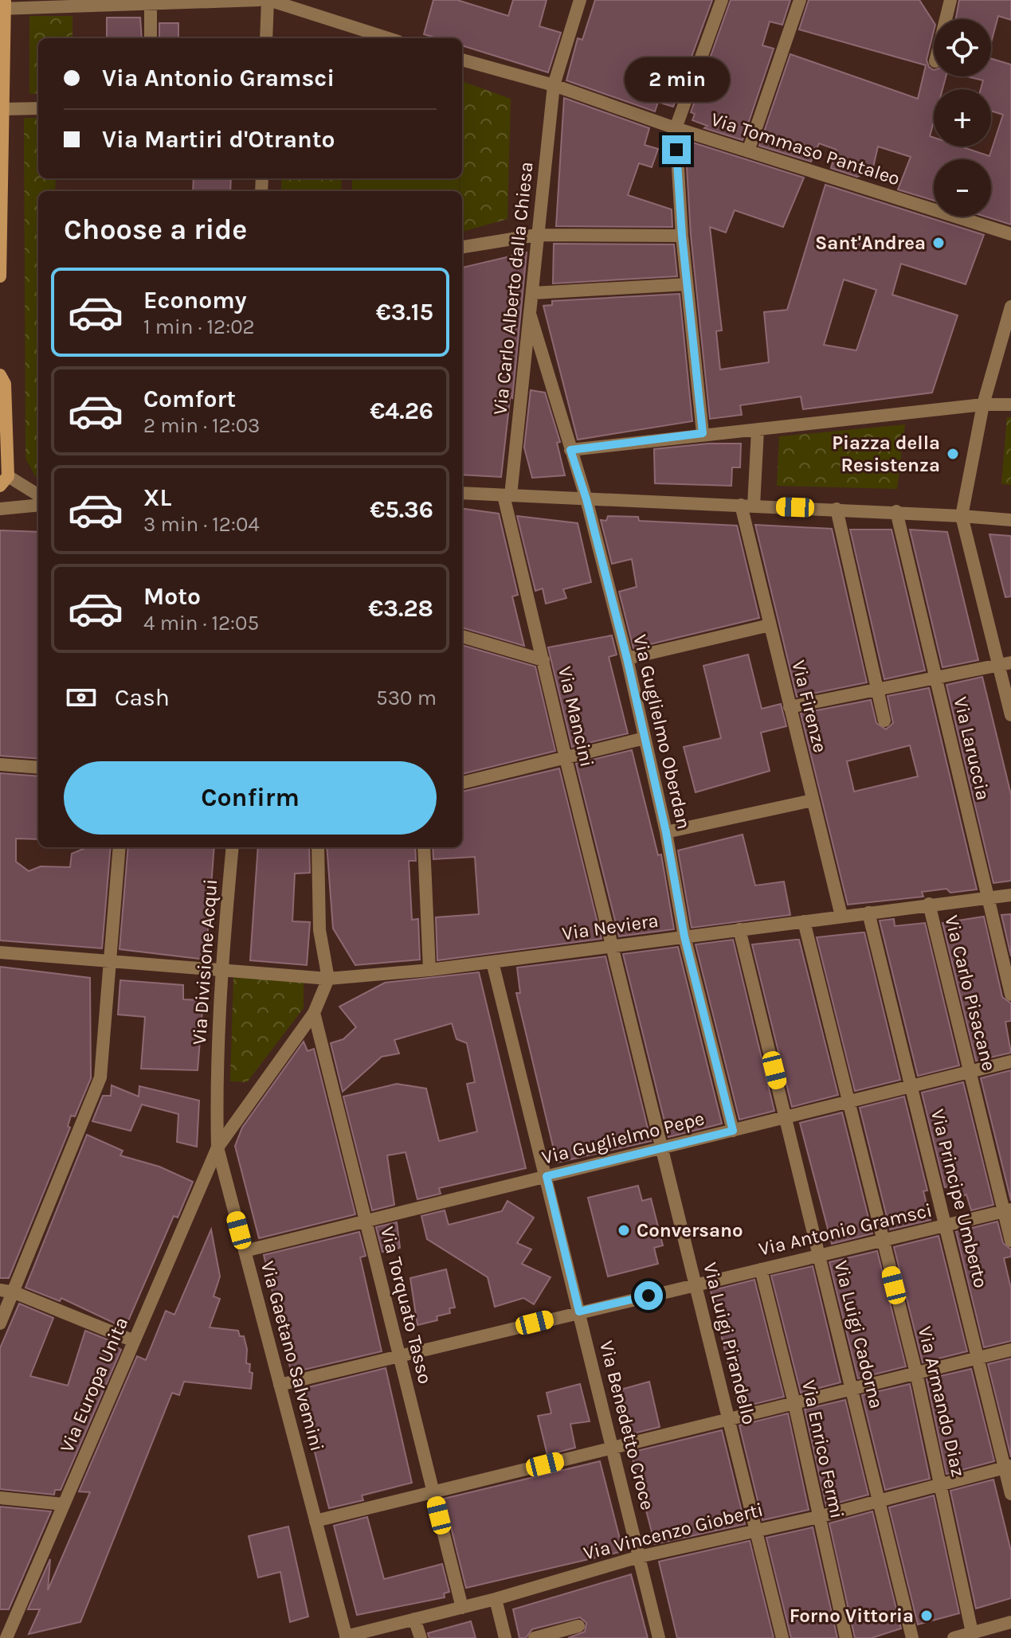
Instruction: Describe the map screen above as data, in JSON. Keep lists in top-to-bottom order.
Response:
{
  "streets": {
    "street": [
      "Via Tommaso Pantaleo",
      "Via Carlo Alberto dalla Chiesa",
      "Via Firenze",
      "Via Mancini",
      "Via Guglielmo Oberdan",
      "Via Laruccia",
      "Via Neviera",
      "Via Divisione Acqui",
      "Via Carlo Pisacane",
      "Via Guglielmo Pepe",
      "Via Principe Umberto",
      "Via Antonio Gramsci",
      "Via Torquato Tasso",
      "Via Luigi Cadorna",
      "Via Luigi Pirandello",
      "Via Gaetano Salvemini",
      "Via Europa Unita",
      "Via Armando Diaz",
      "Via Benedetto Croce",
      "Via Enrico Fermi",
      "Via Vincenzo Gioberti"
    ]
  },
  "crossings": [
    ["Via Tommaso Pantaleo", "Via Carlo Alberto dalla Chiesa"],
    ["Via Carlo Alberto dalla Chiesa", "Via Mancini"],
    ["Via Carlo Alberto dalla Chiesa", "Via Guglielmo Oberdan"],
    ["Via Firenze", "Via Neviera"],
    ["Via Mancini", "Via Neviera"],
    ["Via Mancini", "Via Luigi Pirandello"],
    ["Via Guglielmo Oberdan", "Via Neviera"],
    ["Via Laruccia", "Via Neviera"],
    ["Via Neviera", "Via Divisione Acqui"],
    ["Via Neviera", "Via Carlo Pisacane"],
    ["Via Neviera", "Via Principe Umberto"],
    ["Via Neviera", "Via Luigi Cadorna"],
    ["Via Neviera", "Via Luigi Pirandello"],
    ["Via Neviera", "Via Armando Diaz"],
    ["Via Neviera", "Via Benedetto Croce"],
    ["Via Divisione Acqui", "Via Gaetano Salvemini"],
    ["Via Carlo Pisacane", "Via Guglielmo Pepe"],
    ["Via Carlo Pisacane", "Via Antonio Gramsci"],
    ["Via Guglielmo Pepe", "Via Principe Umberto"],
    ["Via Guglielmo Pepe", "Via Torquato Tasso"],
    ["Via Guglielmo Pepe", "Via Luigi Cadorna"],
    ["Via Guglielmo Pepe", "Via Luigi Pirandello"],
    ["Via Guglielmo Pepe", "Via Gaetano Salvemini"],
    ["Via Guglielmo Pepe", "Via Armando Diaz"],
    ["Via Guglielmo Pepe", "Via Benedetto Croce"],
    ["Via Principe Umberto", "Via Antonio Gramsci"],
    ["Via Principe Umberto", "Via Vincenzo Gioberti"],
    ["Via Antonio Gramsci", "Via Torquato Tasso"],
    ["Via Antonio Gramsci", "Via Luigi Cadorna"],
    ["Via Antonio Gramsci", "Via Luigi Pirandello"],
    ["Via Antonio Gramsci", "Via Gaetano Salvemini"],
    ["Via Antonio Gramsci", "Via Armando Diaz"],
    ["Via Antonio Gramsci", "Via Benedetto Croce"],
    ["Via Antonio Gramsci", "Via Enrico Fermi"],
    ["Via Torquato Tasso", "Via Vincenzo Gioberti"],
    ["Via Luigi Cadorna", "Via Vincenzo Gioberti"],
    ["Via Luigi Pirandello", "Via Vincenzo Gioberti"],
    ["Via Gaetano Salvemini", "Via Europa Unita"],
    ["Via Gaetano Salvemini", "Via Vincenzo Gioberti"],
    ["Via Armando Diaz", "Via Vincenzo Gioberti"],
    ["Via Benedetto Croce", "Via Vincenzo Gioberti"],
    ["Via Enrico Fermi", "Via Vincenzo Gioberti"]
  ],
  "places": [
    "Sant'Andrea",
    "Piazza della Resistenza",
    "Conversano",
    "Forno Vittoria"
  ],
  "page": {
    "map_buttons": ["+", "−"],
    "banner": ["Via Antonio Gramsci", "Via Martiri d'Otranto"],
    "bubble": "2 min",
    "heading": "Choose a ride",
    "list": [
      {
        "name": "Economy",
        "note": "1 min · 12:02",
        "value": "€3.15"
      },
      {
        "name": "Comfort",
        "note": "2 min · 12:03",
        "value": "€4.26"
      },
      {
        "name": "XL",
        "note": "3 min · 12:04",
        "value": "€5.36"
      },
      {
        "name": "Moto",
        "note": "4 min · 12:05",
        "value": "€3.28"
      }
    ],
    "pay": ["Cash", "530 m"],
    "buttons": "Confirm"
  }
}
